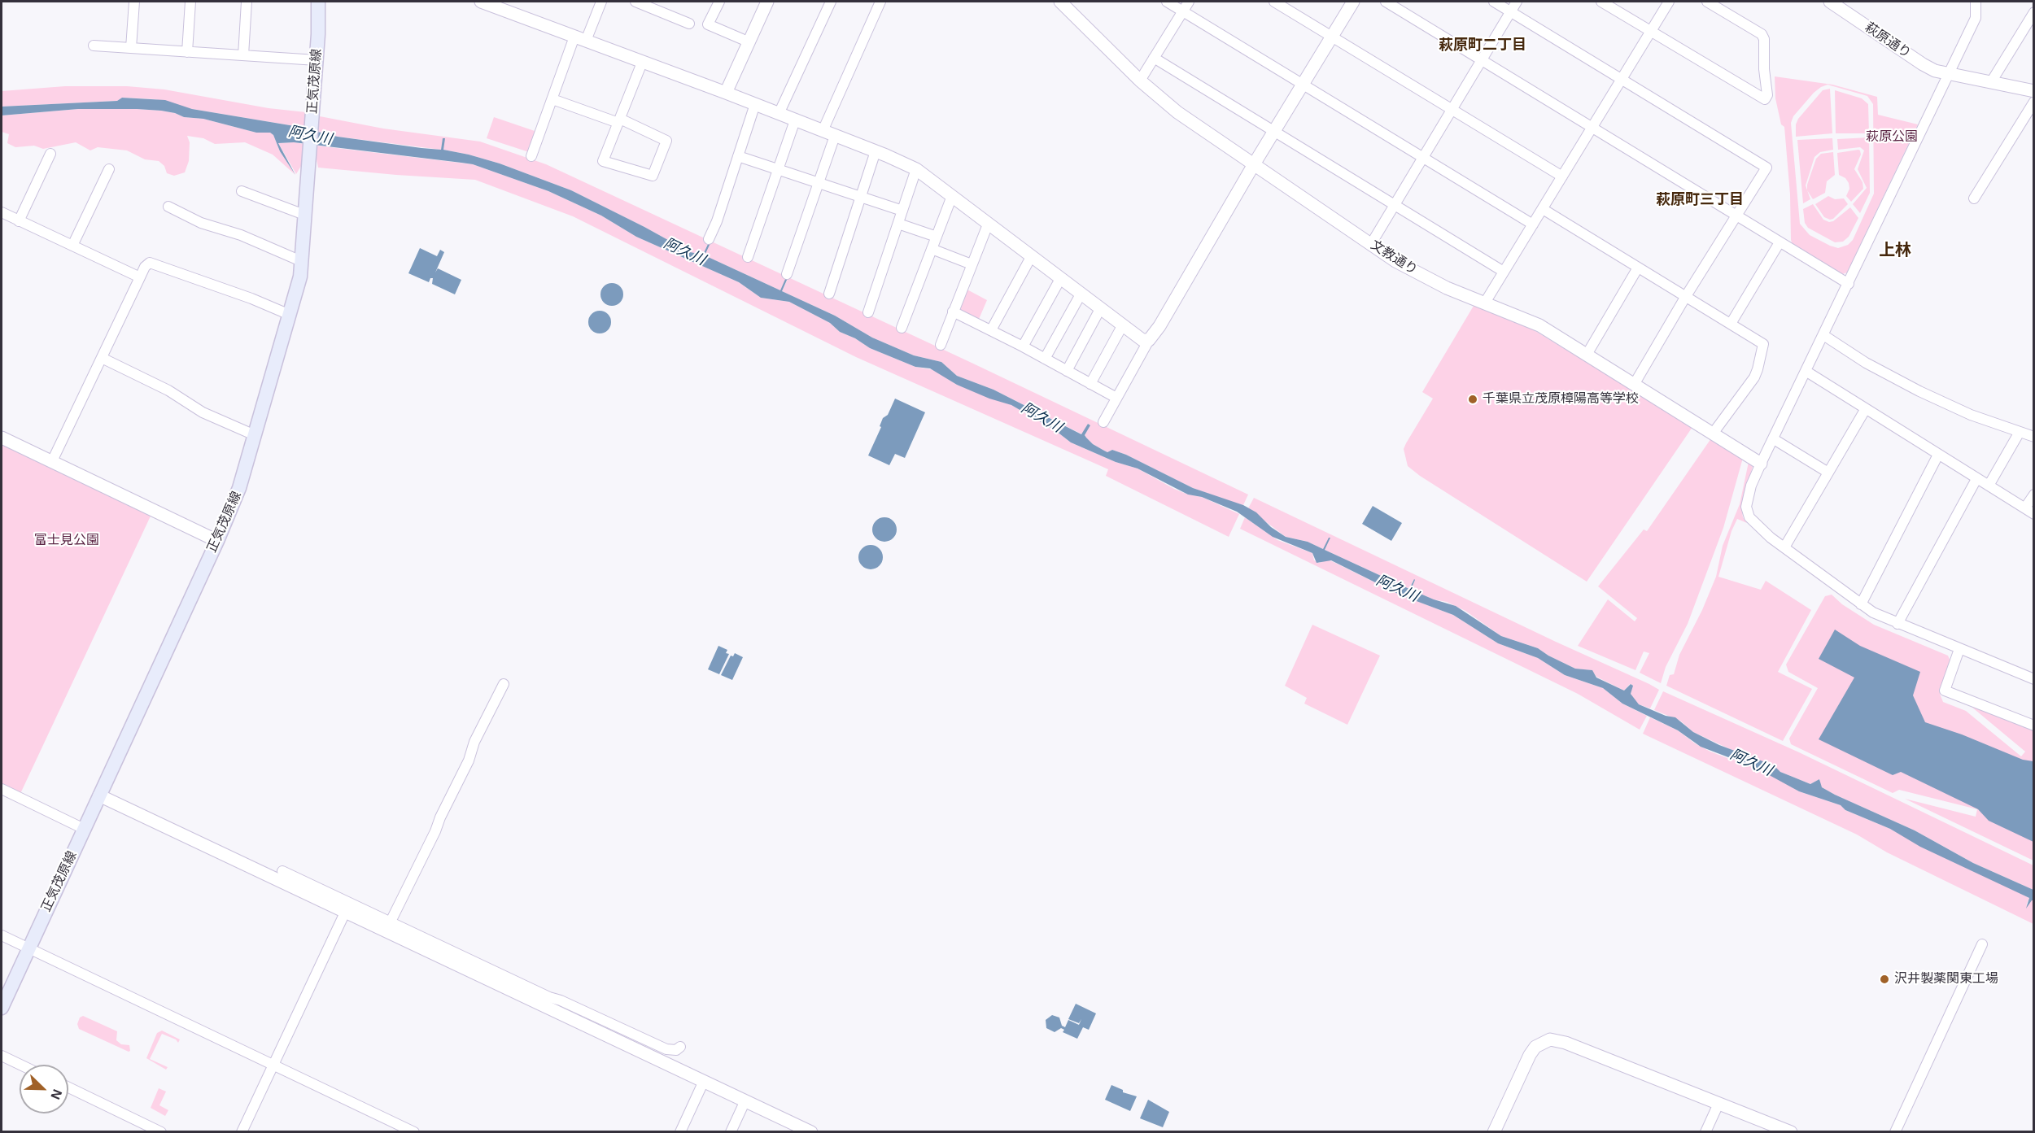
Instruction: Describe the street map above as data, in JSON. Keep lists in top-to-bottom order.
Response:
{
  "streets": {
    "main road": ["正気茂原線"],
    "street": ["萩原通り", "文教通り"]
  },
  "districts": ["萩原町二丁目", "萩原町三丁目", "上林"],
  "water": ["阿久川"],
  "parks": ["萩原公園", "富士見公園"],
  "places": ["千葉県立茂原樟陽高等学校", "沢井製薬関東工場"],
  "north": "bottom right"
}
